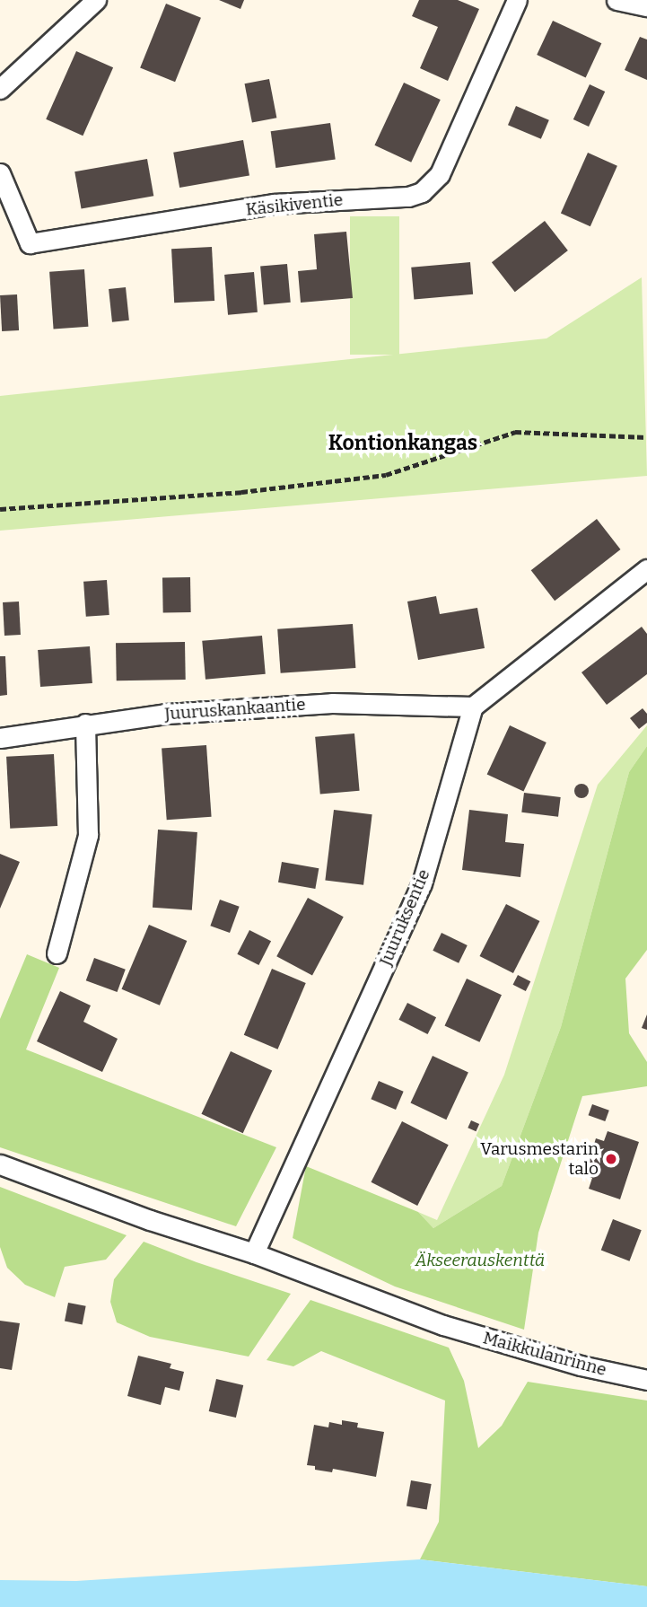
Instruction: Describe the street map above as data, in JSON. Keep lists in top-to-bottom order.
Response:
{
  "streets": {
    "street": [
      "Käsikiventie",
      "Juuruskankaantie",
      "Juuruksentie",
      "Maikkulanrinne"
    ]
  },
  "crossings": [
    ["Juuruskankaantie", "Juuruksentie"],
    ["Juuruksentie", "Maikkulanrinne"]
  ],
  "districts": ["Kontionkangas"],
  "parks": ["Äkseerauskenttä"],
  "places": ["Varusmestarin talo"]
}
